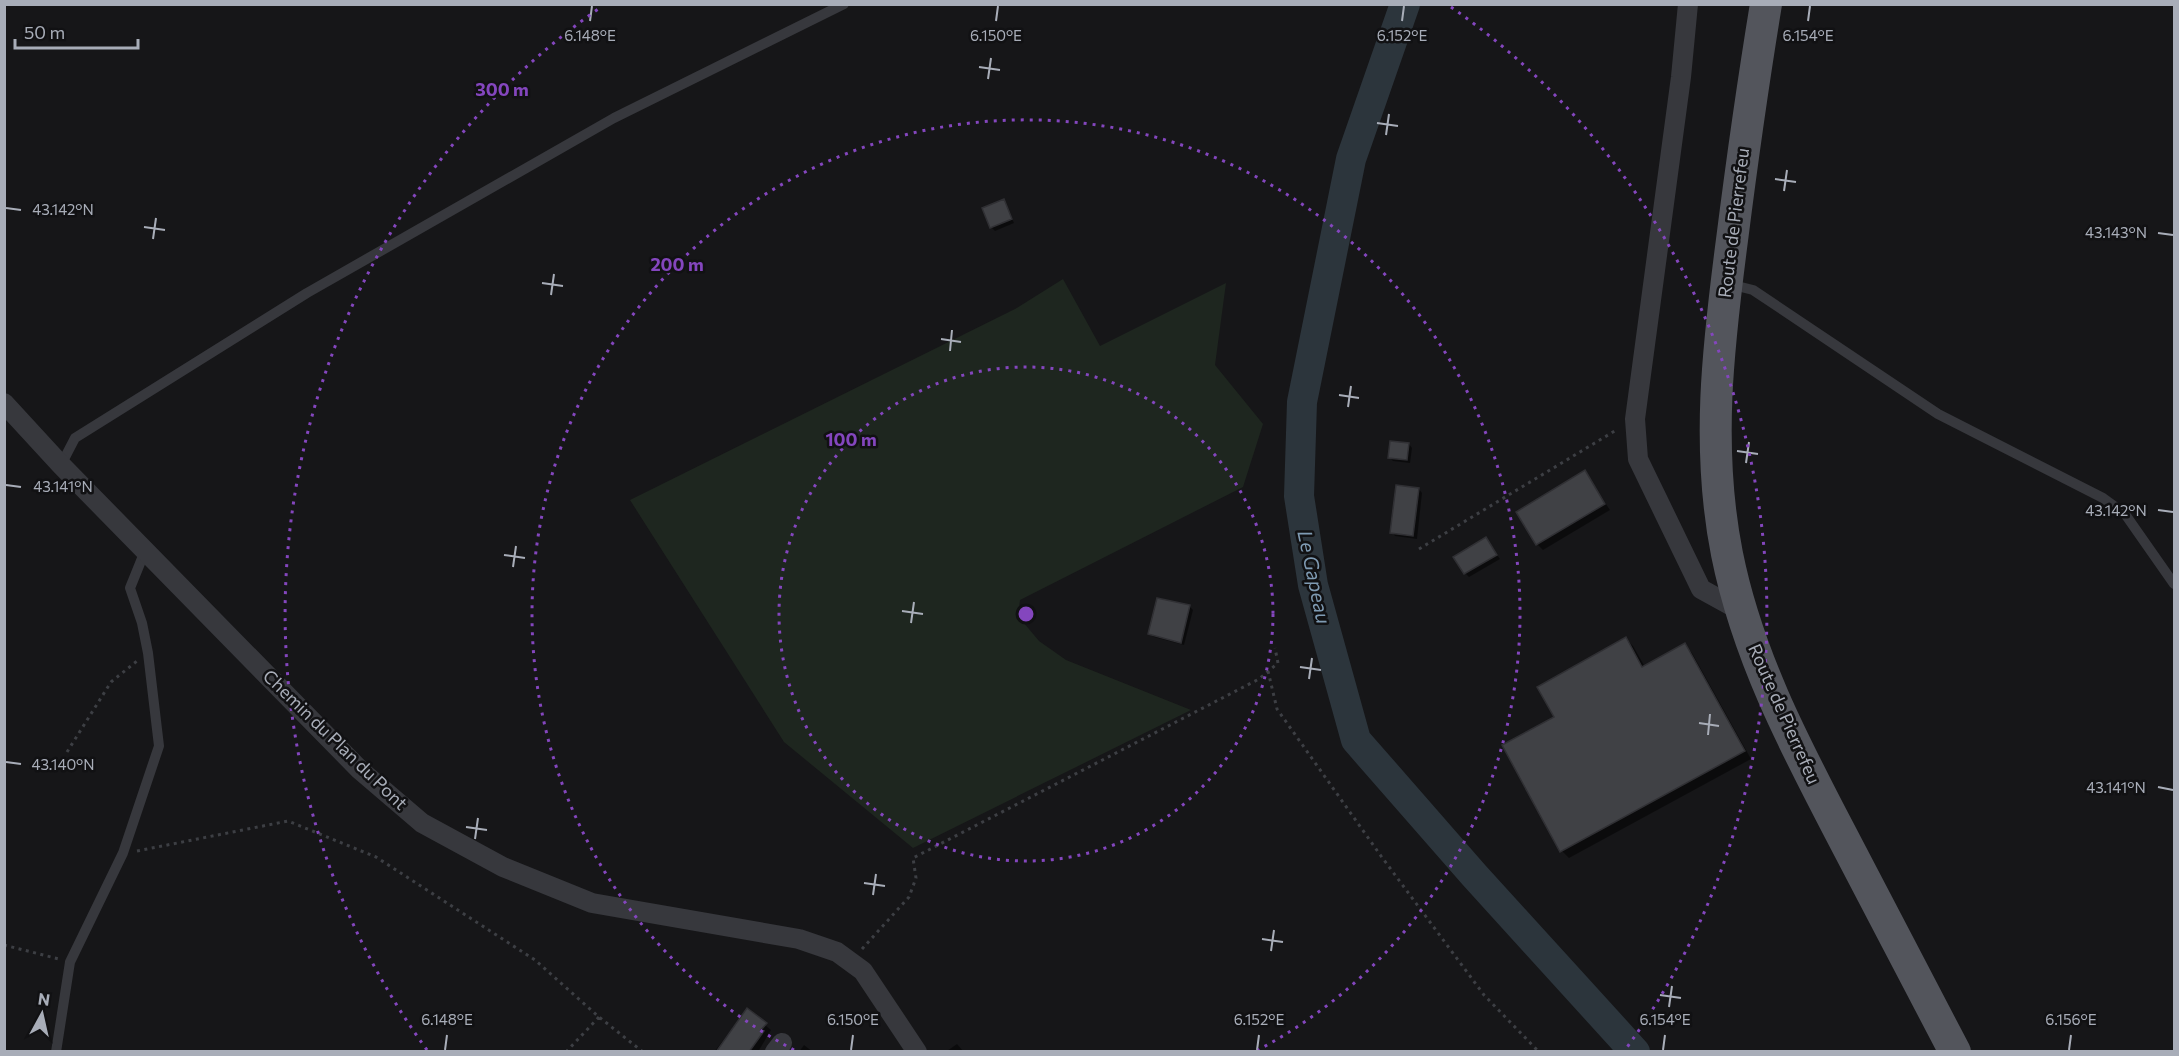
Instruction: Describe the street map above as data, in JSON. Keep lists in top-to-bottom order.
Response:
{
  "streets": {
    "main road": ["Route de Pierrefeu"],
    "street": ["Chemin du Plan du Pont"]
  },
  "water": ["Le Gapeau"],
  "scale_bar": "50 m",
  "north": "top",
  "coordinates": [
    "6.148°E",
    "6.150°E",
    "6.152°E",
    "6.154°E",
    "43.142°N",
    "43.143°N",
    "43.141°N",
    "43.140°N",
    "6.156°E"
  ],
  "rings": ["300 m", "200 m", "100 m"]
}
